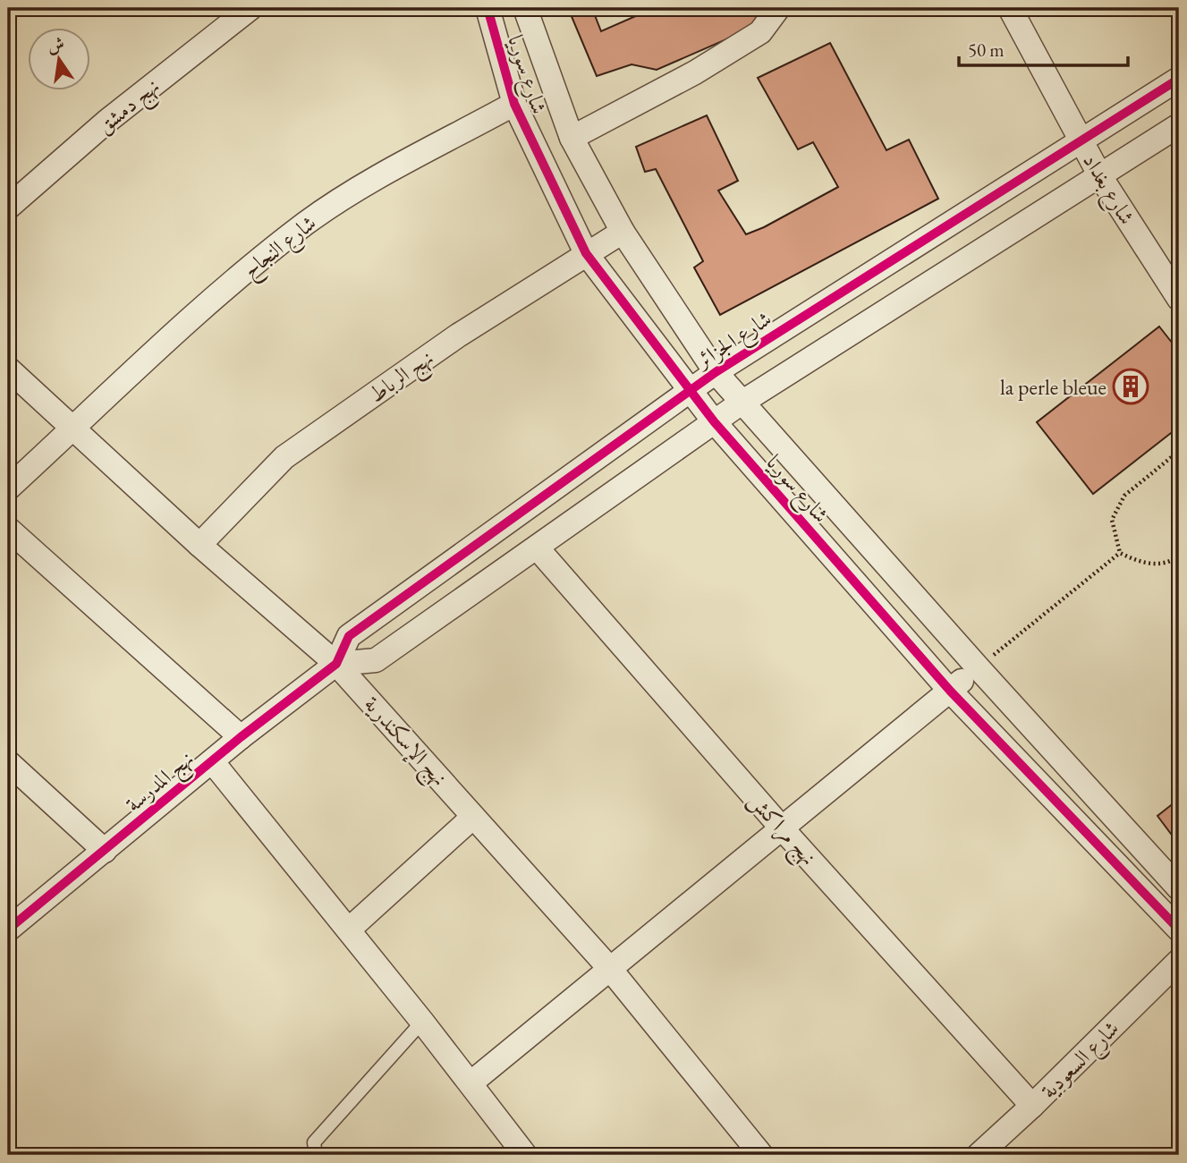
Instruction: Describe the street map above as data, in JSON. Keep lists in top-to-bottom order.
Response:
{
  "streets": {
    "street": [
      "شارع سوريا",
      "نهج دمشق",
      "شارع بغداد",
      "شارع النجاح",
      "شارع الجزائر",
      "نهج الرباط",
      "نهج الإسكندرية",
      "نهج المدرسة",
      "نهج مراكش",
      "شارع السعودية"
    ]
  },
  "crossings": [
    ["شارع سوريا", "شارع النجاح"],
    ["شارع سوريا", "شارع الجزائر"],
    ["شارع سوريا", "نهج الرباط"],
    ["شارع بغداد", "شارع الجزائر"],
    ["شارع النجاح", "نهج الإسكندرية"],
    ["شارع الجزائر", "نهج الإسكندرية"],
    ["شارع الجزائر", "نهج المدرسة"],
    ["نهج الرباط", "نهج الإسكندرية"],
    ["نهج الإسكندرية", "نهج المدرسة"],
    ["نهج مراكش", "شارع السعودية"]
  ],
  "places": {
    "building": ["la perle bleue"]
  },
  "scale_bar": "50 m",
  "north": "top"
}
